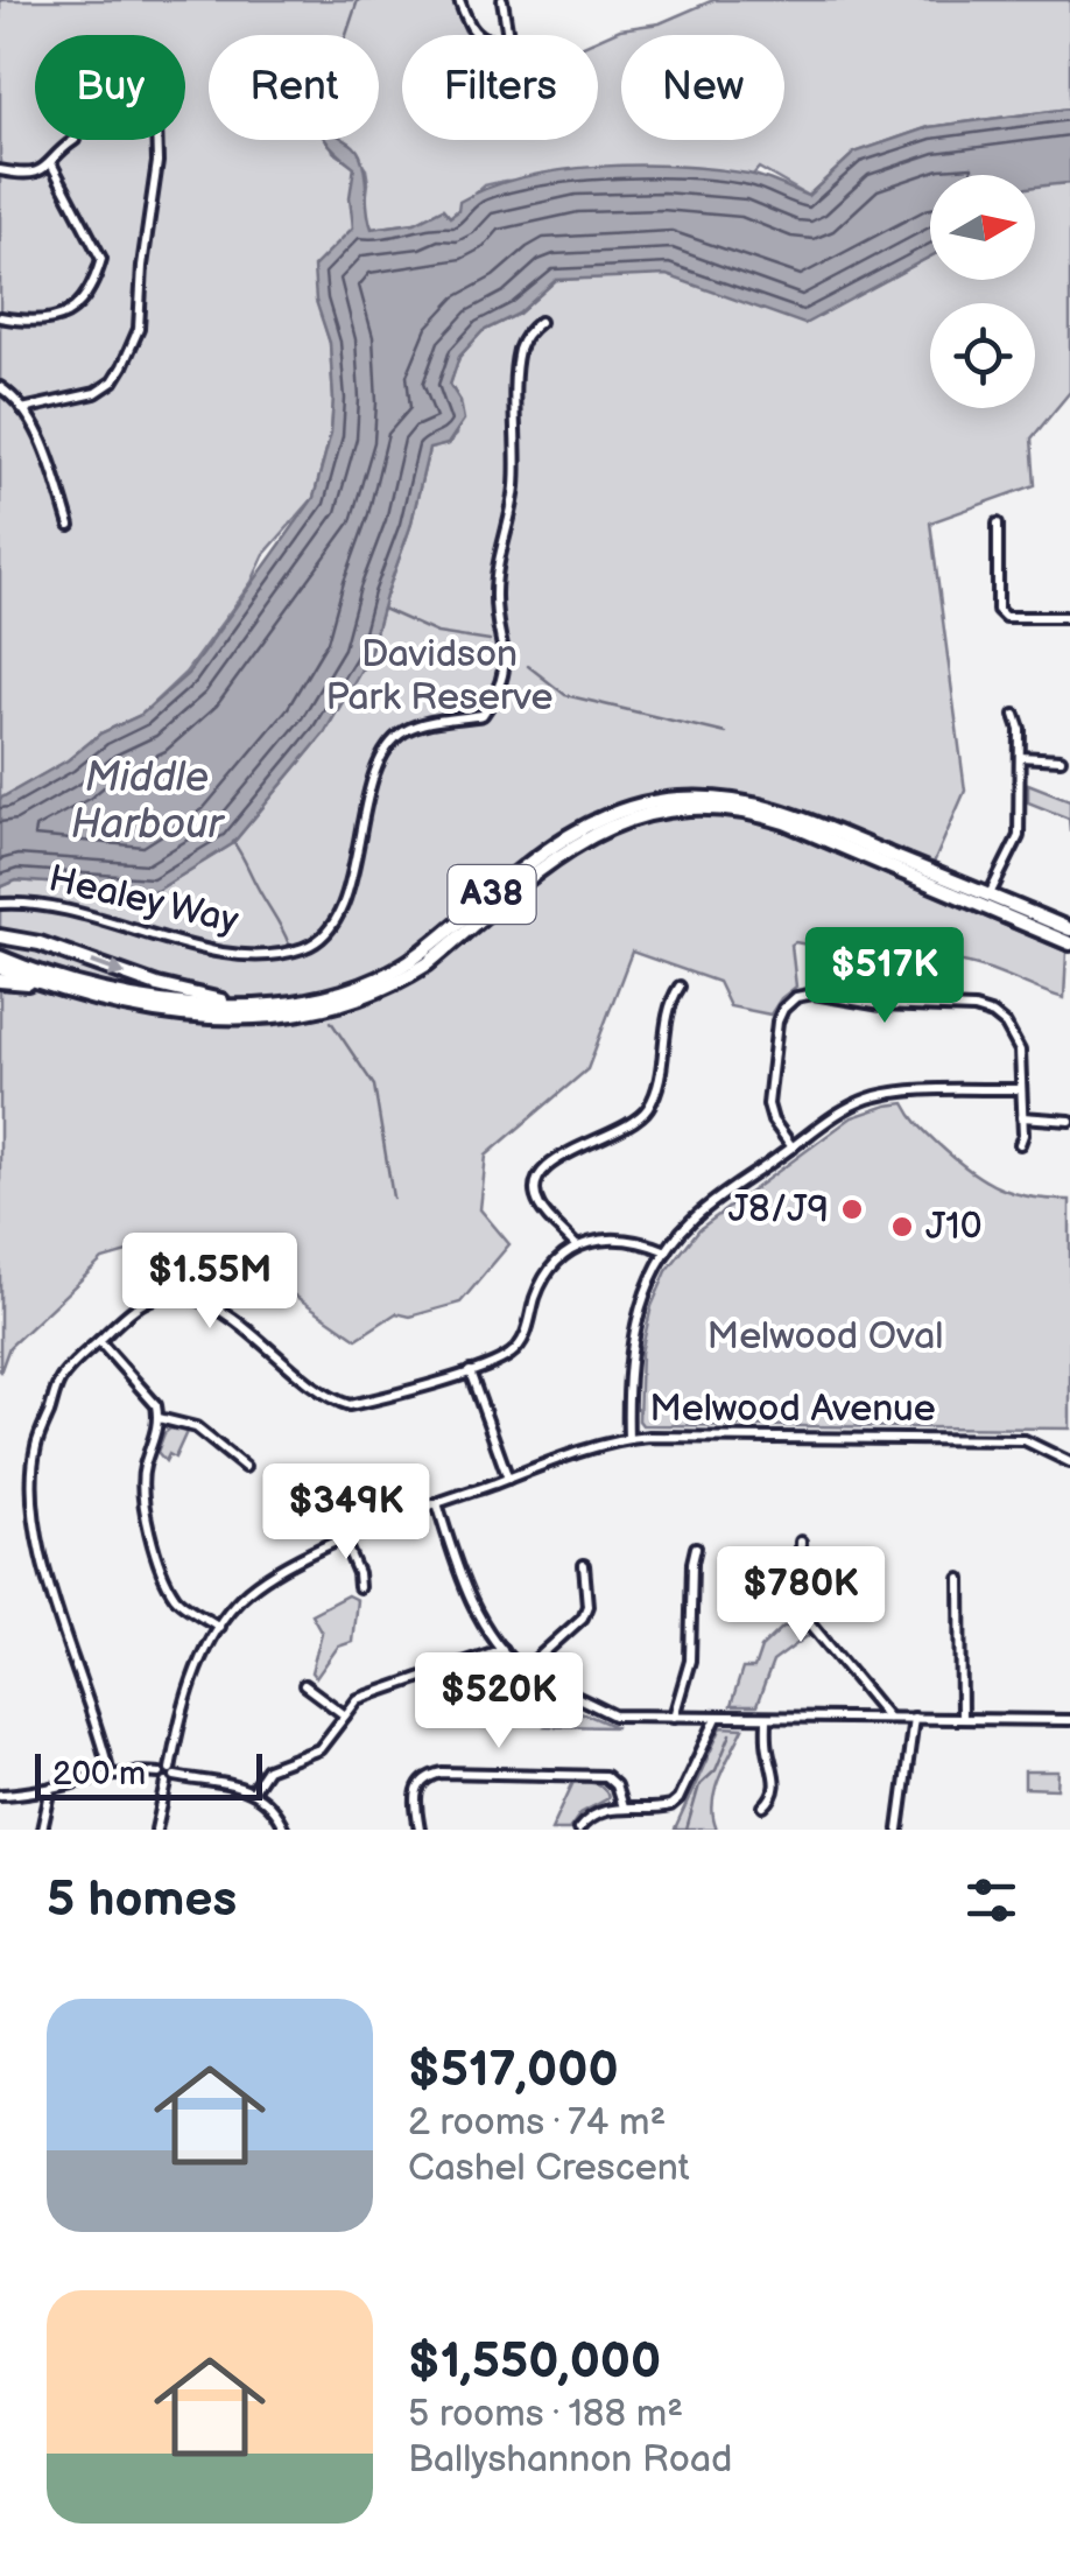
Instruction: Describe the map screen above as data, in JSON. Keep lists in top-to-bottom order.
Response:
{
  "streets": {
    "highway": ["A38"],
    "street": ["Healey Way", "Melwood Avenue"]
  },
  "water": ["Middle Harbour"],
  "parks": ["Davidson Park Reserve", "Melwood Oval"],
  "places": ["J8/J9", "J10"],
  "scale_bar": "200 m",
  "north": "right",
  "page": {
    "chip": [
      "Buy",
      "Rent",
      "Filters",
      "New"
    ],
    "price": [
      "$517K",
      "$1.55M",
      "$349K",
      "$780K",
      "$520K"
    ],
    "scale": "200 m",
    "heading": "5 homes",
    "list": [
      {
        "name": "$517,000",
        "note": "2 rooms · 74 m² · Cashel Crescent"
      },
      {
        "name": "$1,550,000",
        "note": "5 rooms · 188 m² · Ballyshannon Road"
      }
    ]
  }
}
